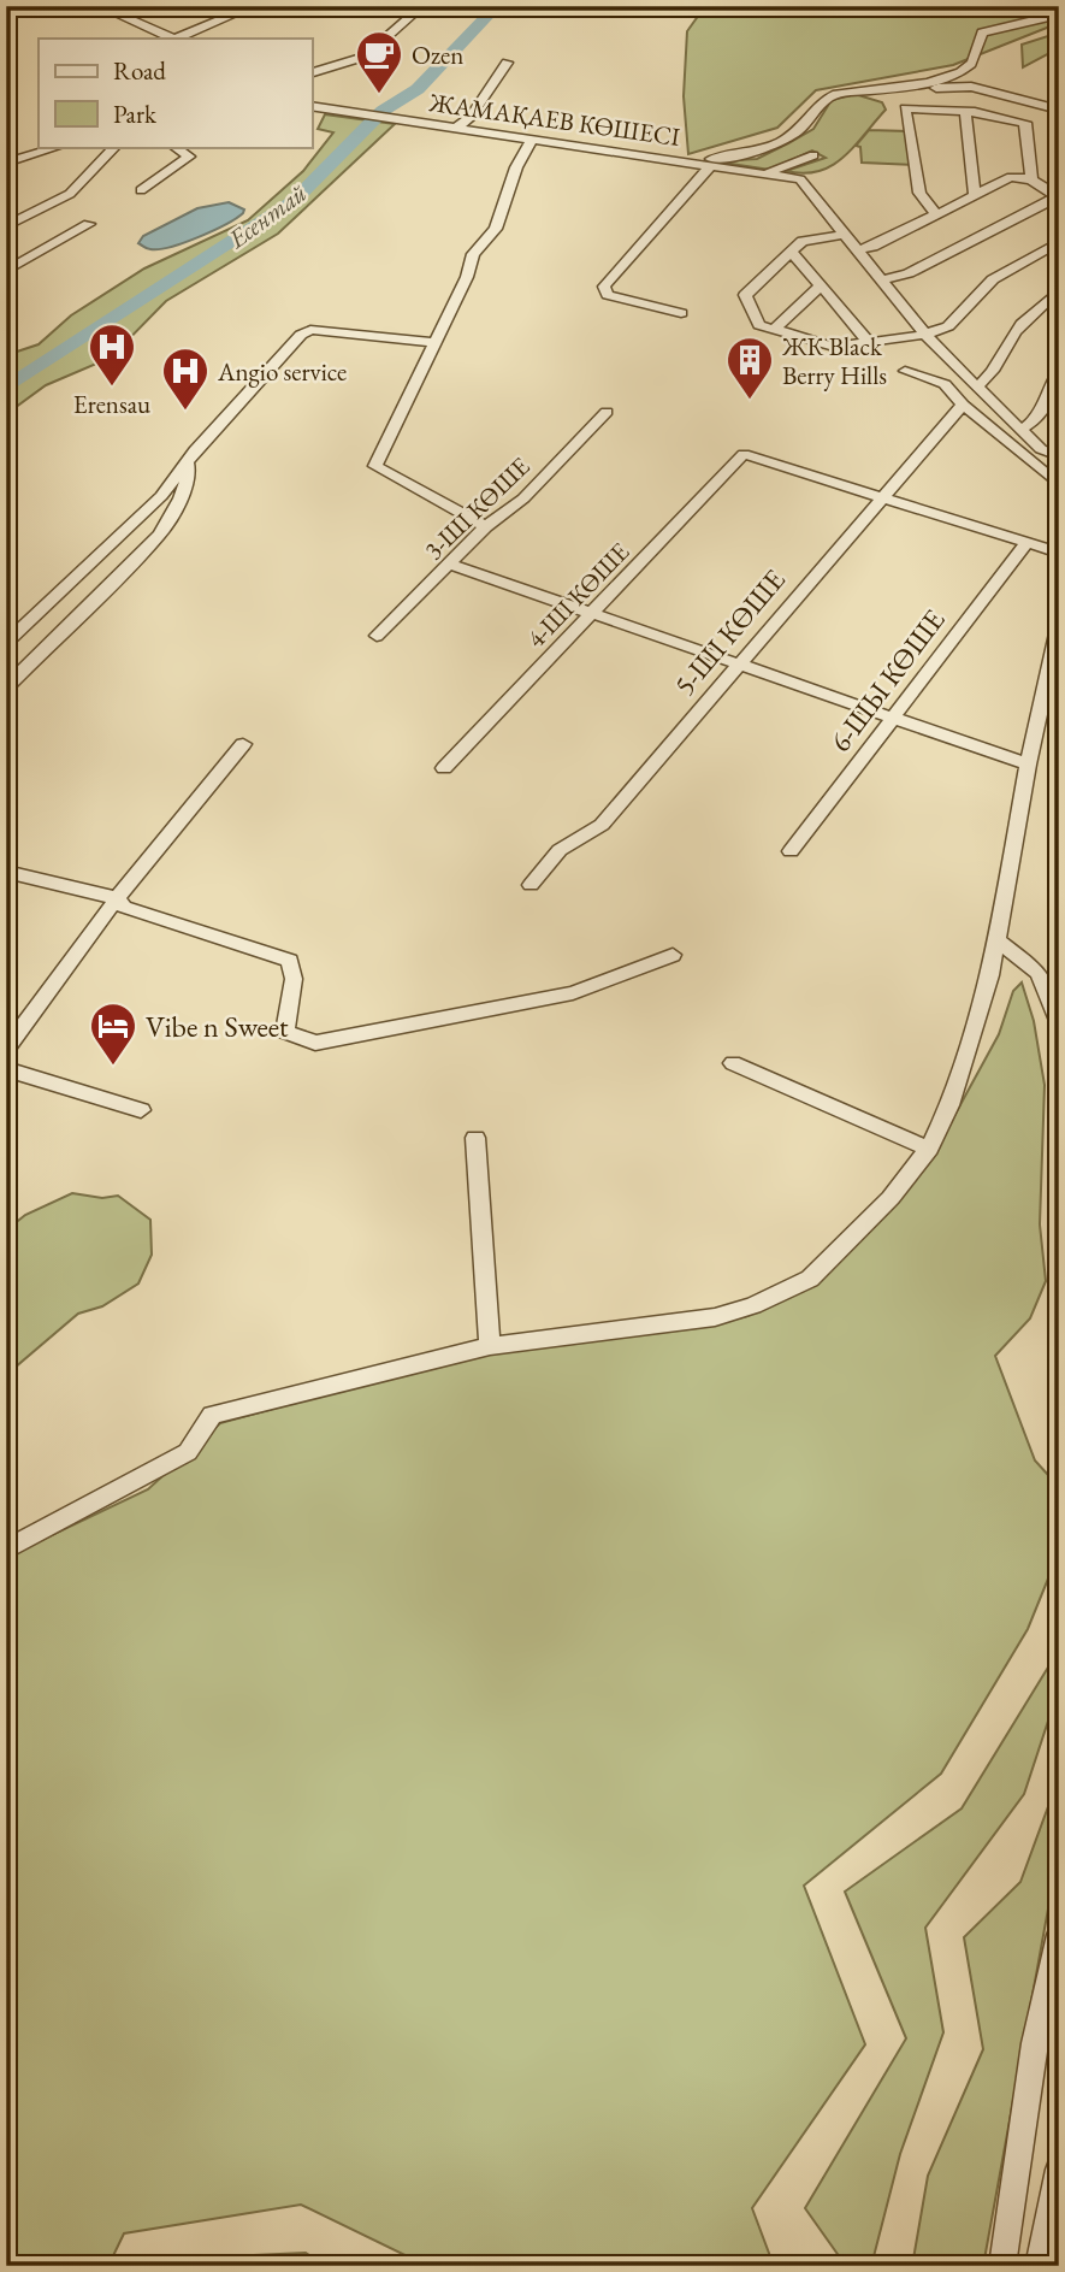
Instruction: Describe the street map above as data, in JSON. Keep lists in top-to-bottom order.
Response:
{
  "streets": {
    "street": [
      "ЖАМАҚАЕВ КӨШЕСІ",
      "3-ШІ КӨШЕ",
      "4-ШІ КӨШЕ",
      "5-ШІ КӨШЕ",
      "6-ШЫ КӨШЕ"
    ]
  },
  "crossings": [
    ["4-ШІ КӨШЕ", "5-ШІ КӨШЕ"]
  ],
  "water": ["Есентай"],
  "places": {
    "cafe": ["Ozen"],
    "hospital": ["Erensau", "Angio service"],
    "building": ["ЖК Black Berry Hills"],
    "hotel": ["Vibe n Sweet"]
  },
  "legend": ["Road", "Park"]
}
